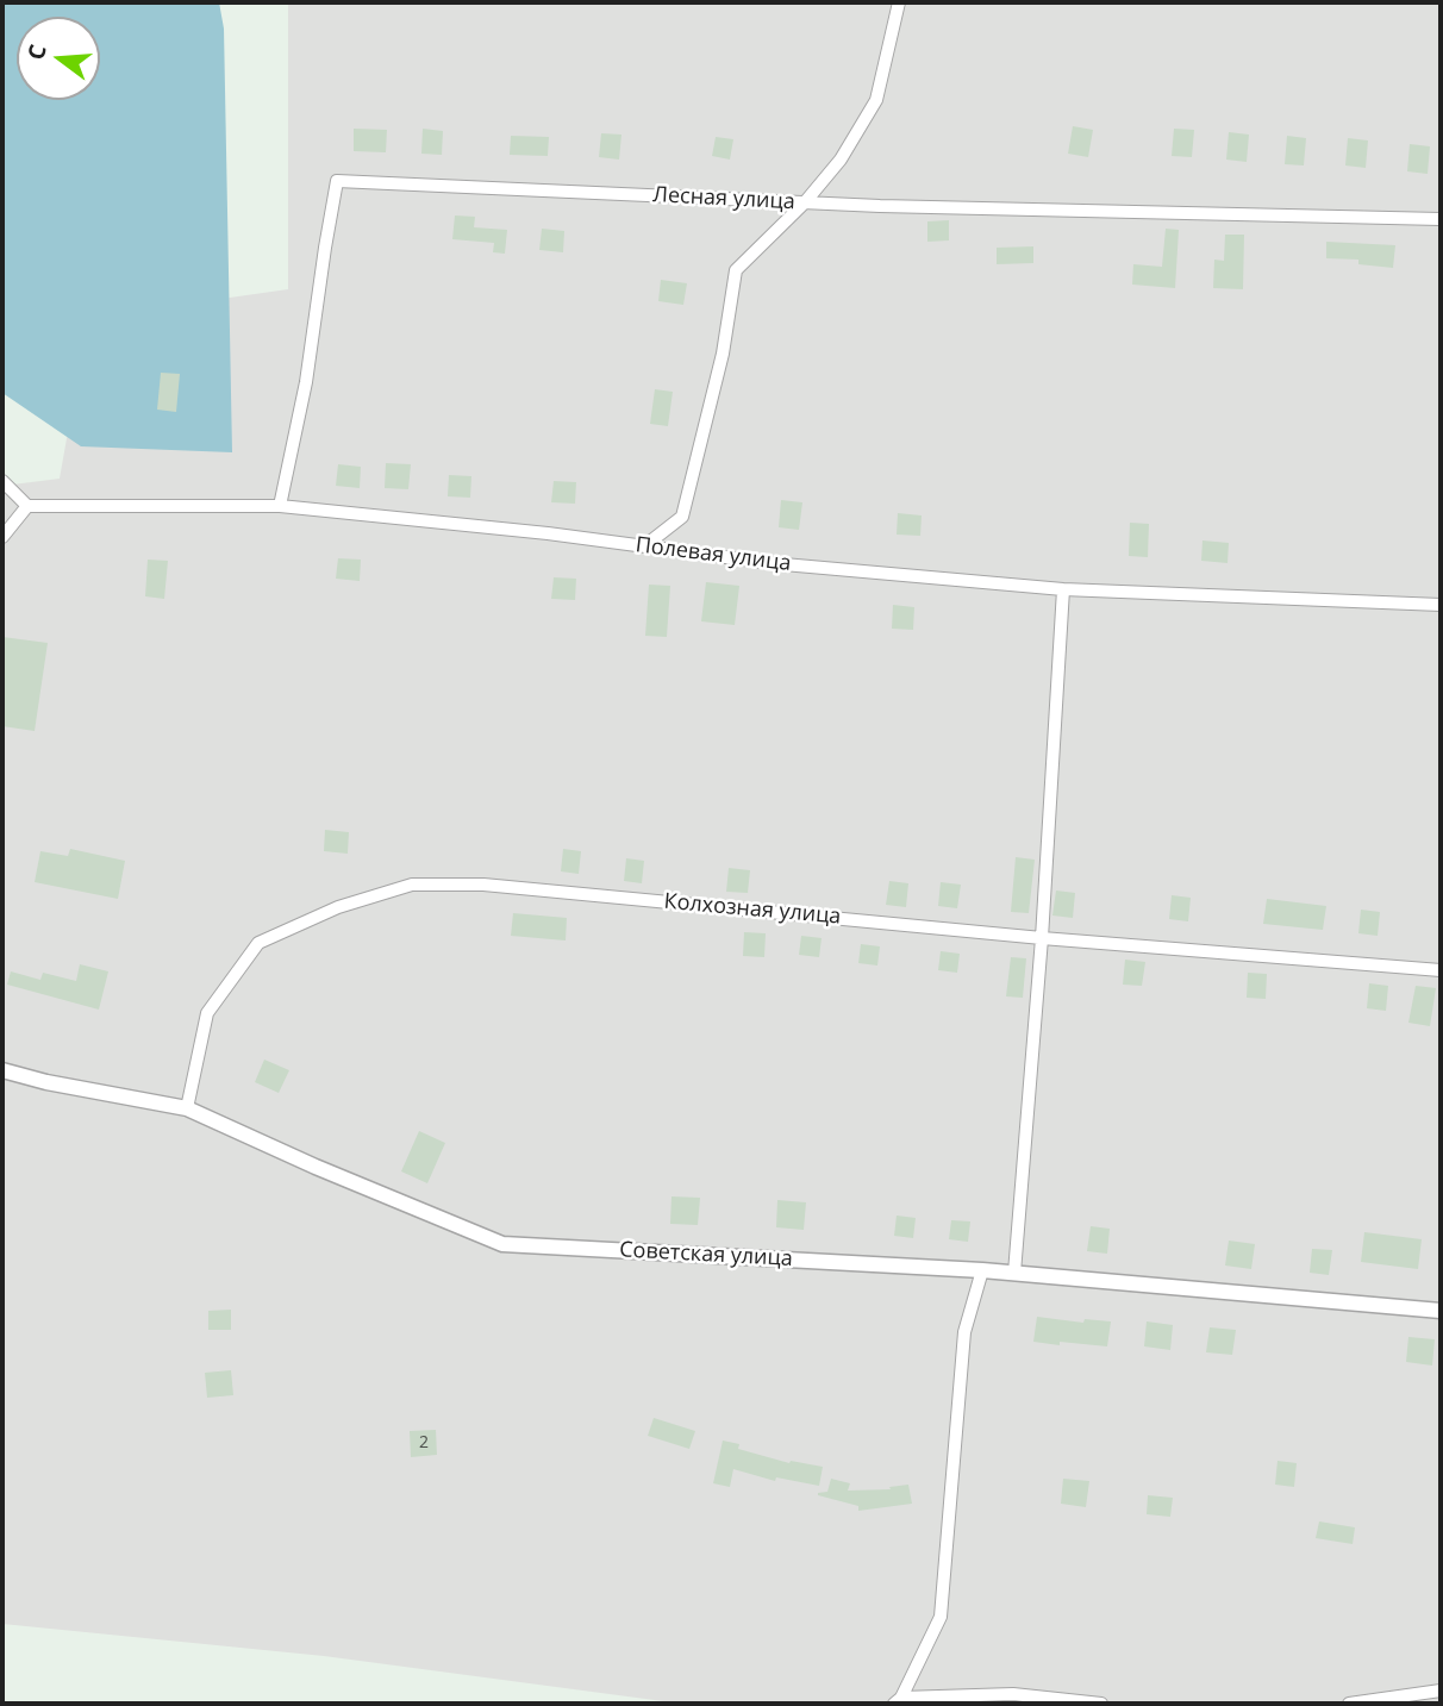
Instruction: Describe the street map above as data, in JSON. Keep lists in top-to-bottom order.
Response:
{
  "streets": {
    "street": [
      "Лесная улица",
      "Полевая улица",
      "Колхозная улица",
      "Советская улица"
    ]
  },
  "crossings": [
    ["Лесная улица", "Полевая улица"],
    ["Колхозная улица", "Советская улица"]
  ],
  "house_numbers": ["2"],
  "north": "left"
}
